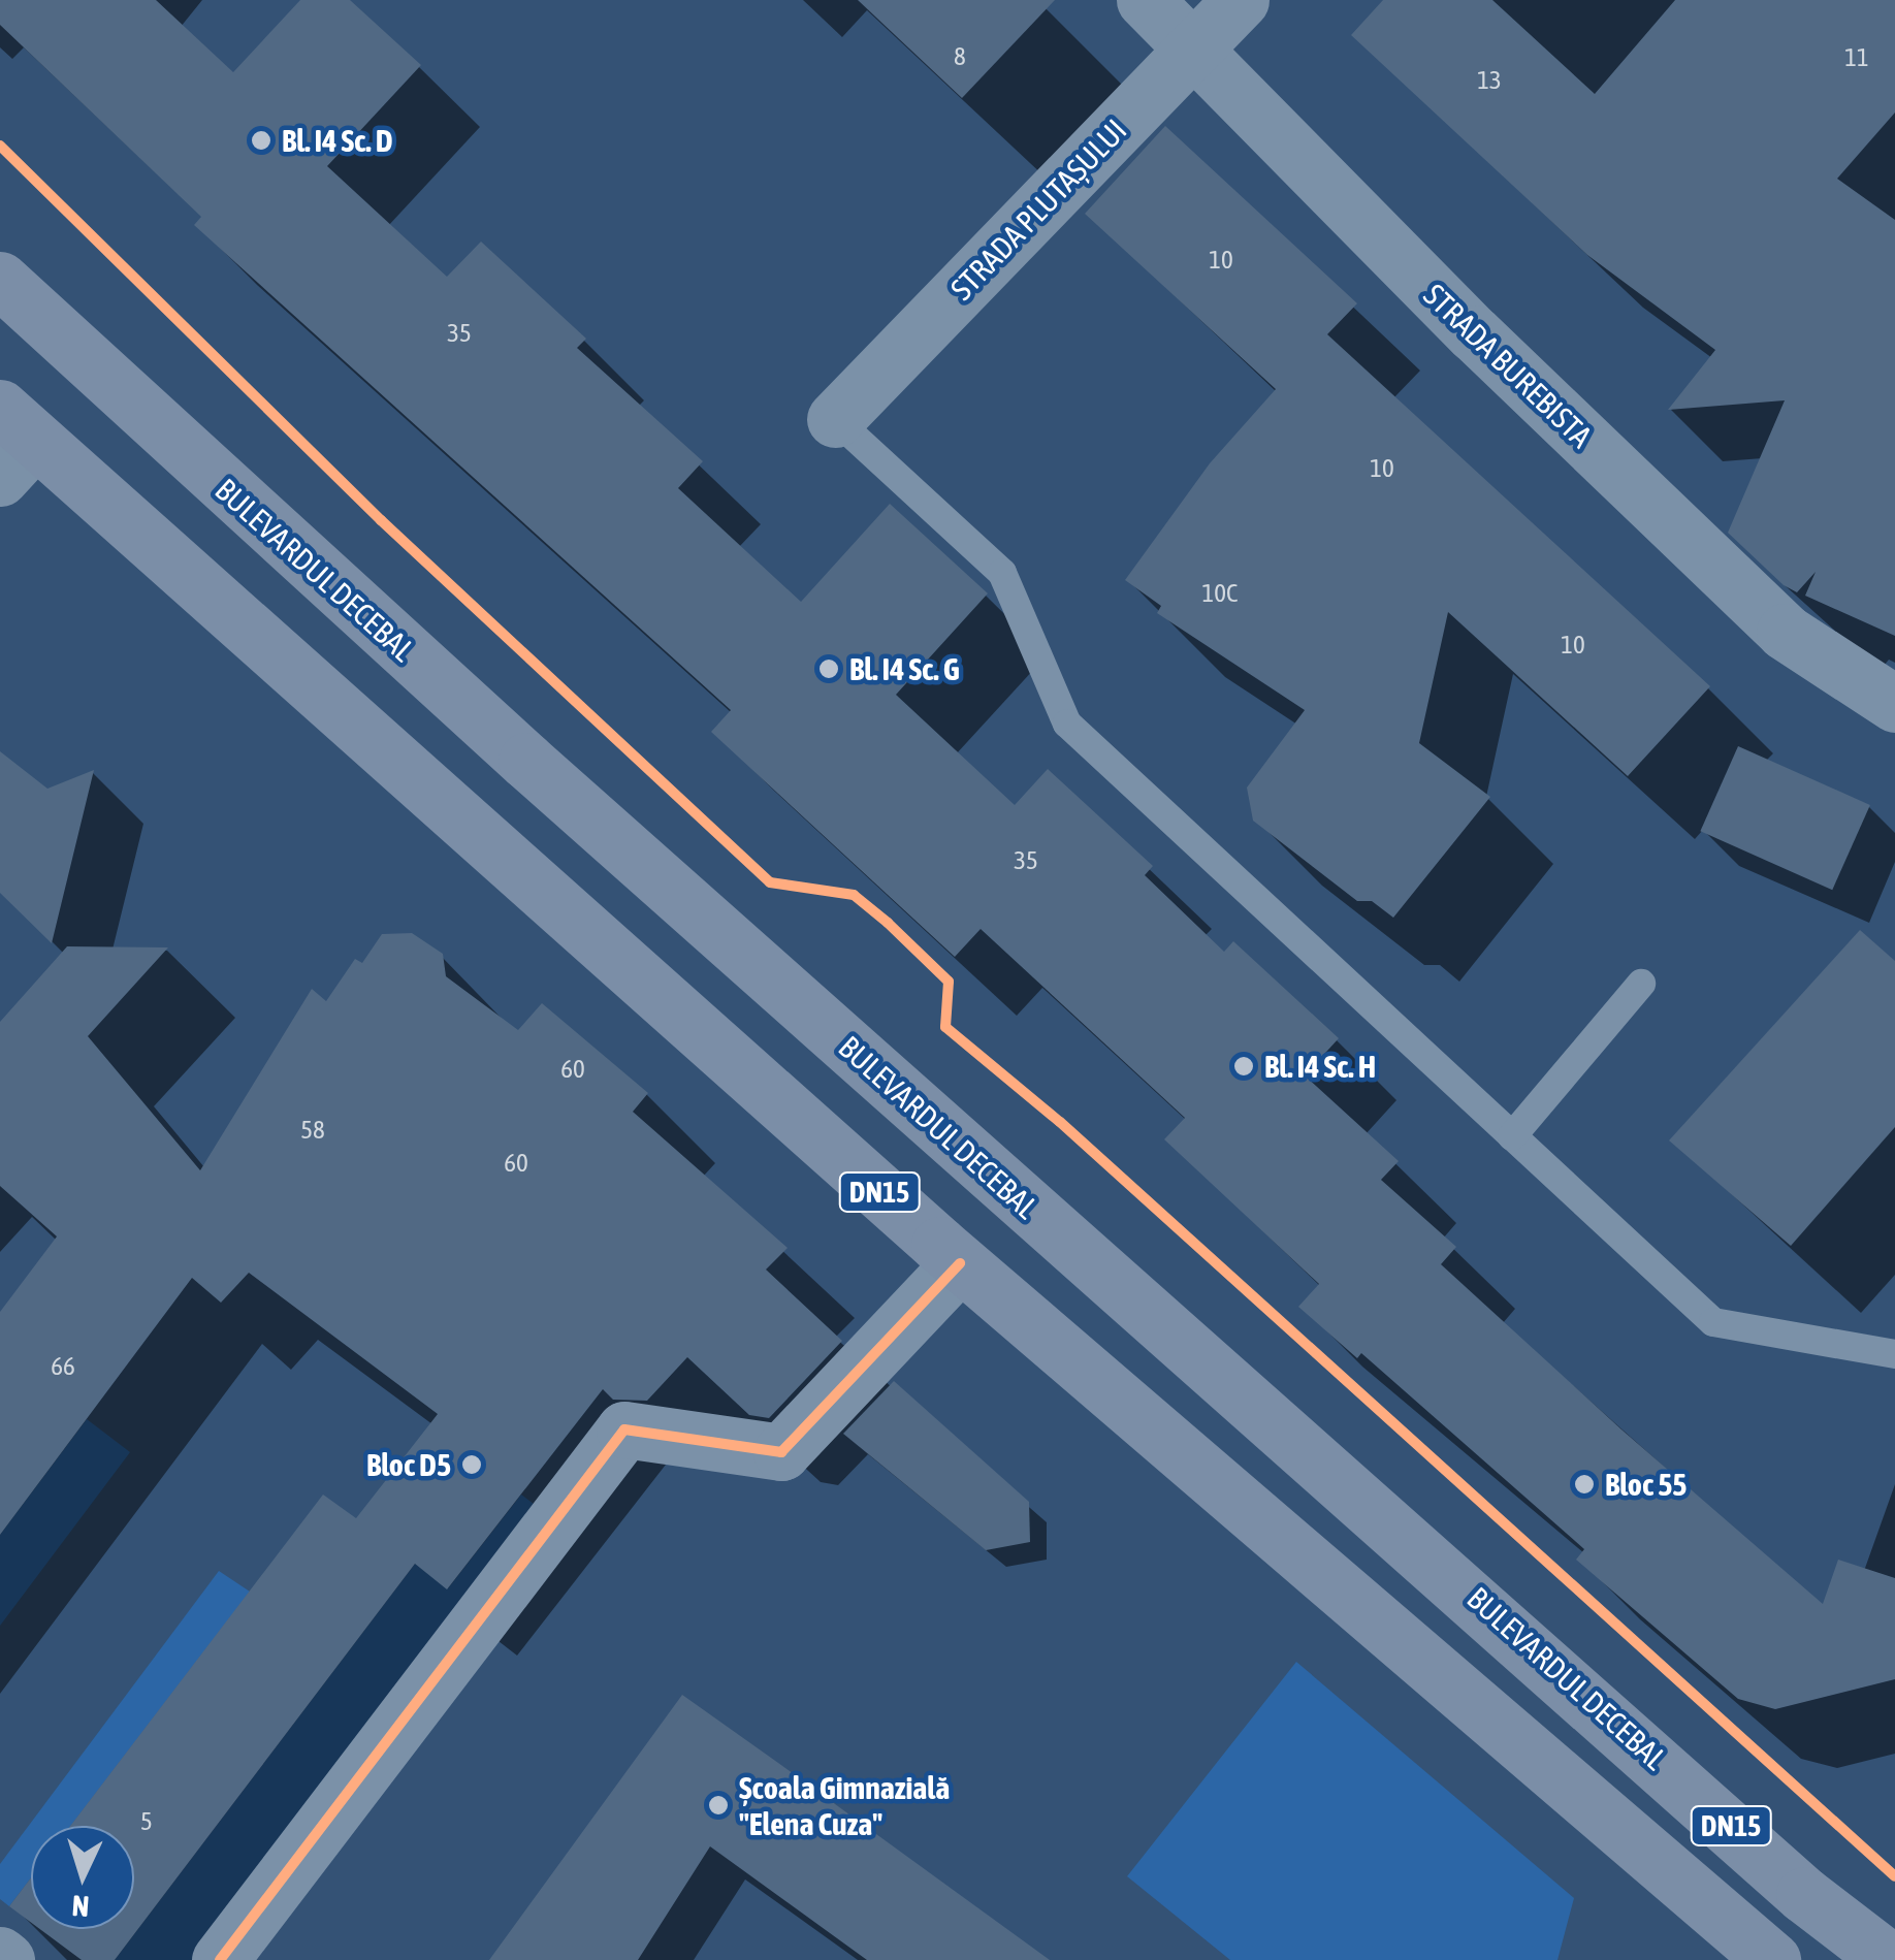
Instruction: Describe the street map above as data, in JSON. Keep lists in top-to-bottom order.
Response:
{
  "streets": {
    "main road": ["BULEVARDUL DECEBAL", "DN15"],
    "street": ["STRADA PLUTAȘULUI", "STRADA BUREBISTA"]
  },
  "crossings": [
    ["STRADA PLUTAȘULUI", "STRADA BUREBISTA"]
  ],
  "places": [
    "Bl. I4 Sc. D",
    "Bl. I4 Sc. G",
    "Bl. I4 Sc. H",
    "Bloc D5",
    "Bloc 55",
    "Școala Gimnazială \"Elena Cuza\""
  ],
  "house_numbers": [
    "8",
    "11",
    "13",
    "10",
    "35",
    "10",
    "10C",
    "10",
    "35",
    "60",
    "58",
    "60",
    "66",
    "5"
  ],
  "north": "bottom"
}
